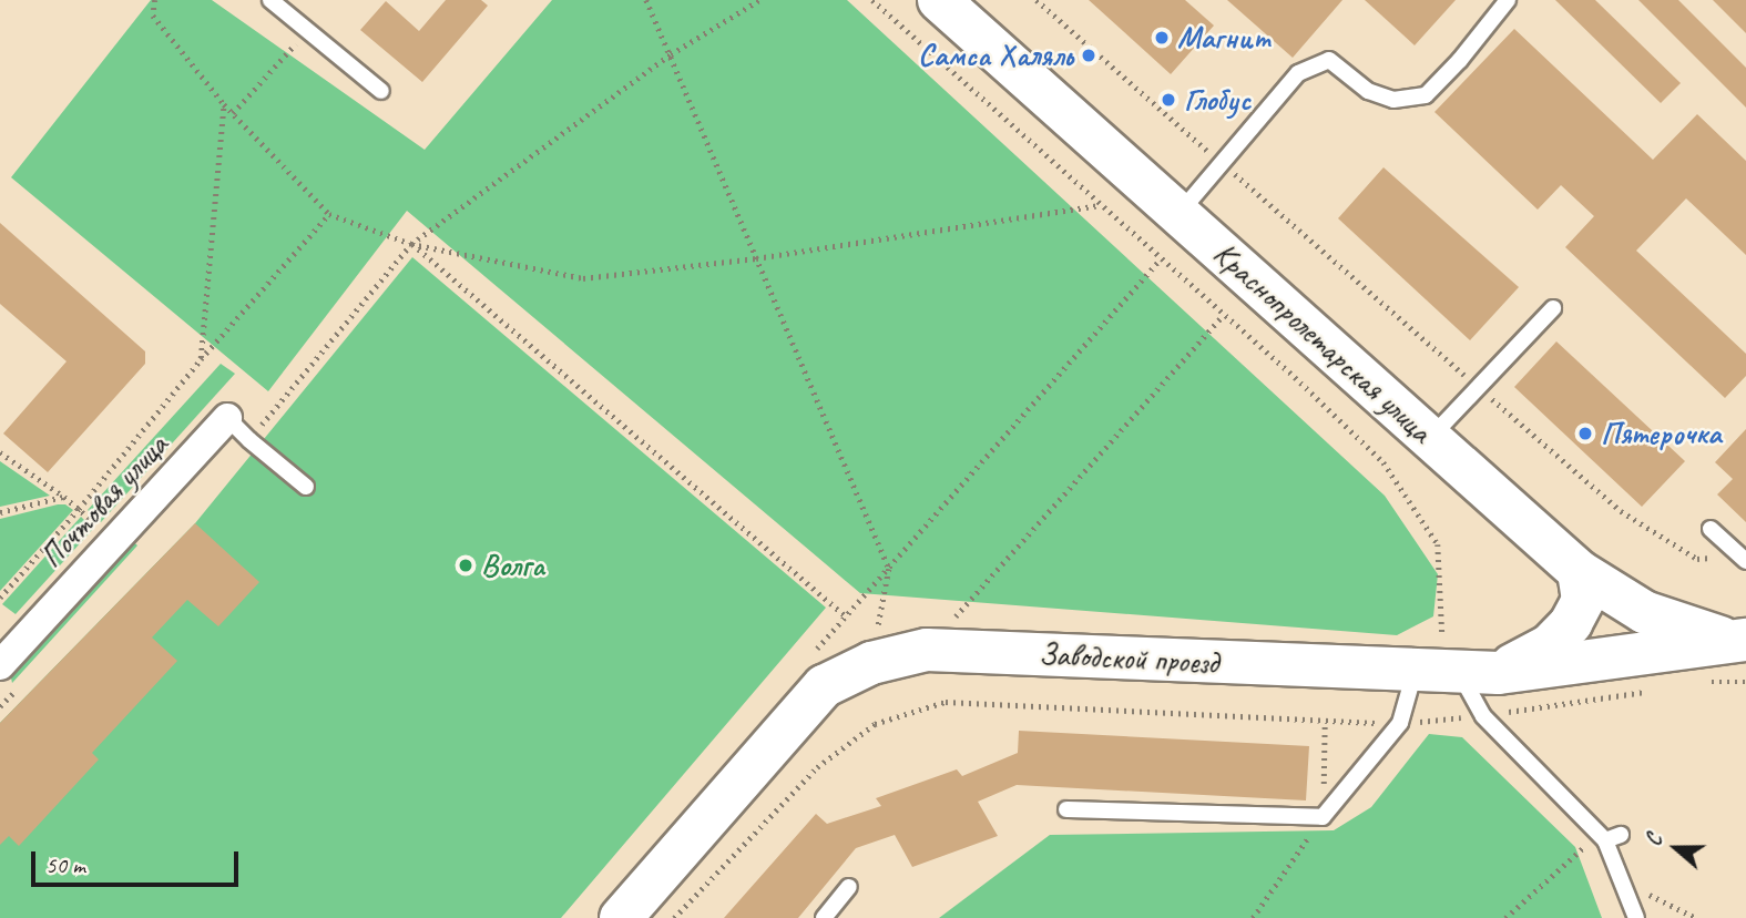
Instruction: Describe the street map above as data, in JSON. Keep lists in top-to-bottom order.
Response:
{
  "streets": {
    "street": ["Краснопролетарская улица", "Почтовая улица", "Заводской проезд"]
  },
  "crossings": [
    ["Краснопролетарская улица", "Заводской проезд"]
  ],
  "places": [
    "Магнит",
    "Самса Халяль",
    "Глобус",
    "Пятерочка",
    "Волга"
  ],
  "scale_bar": "50 m",
  "north": "left"
}
